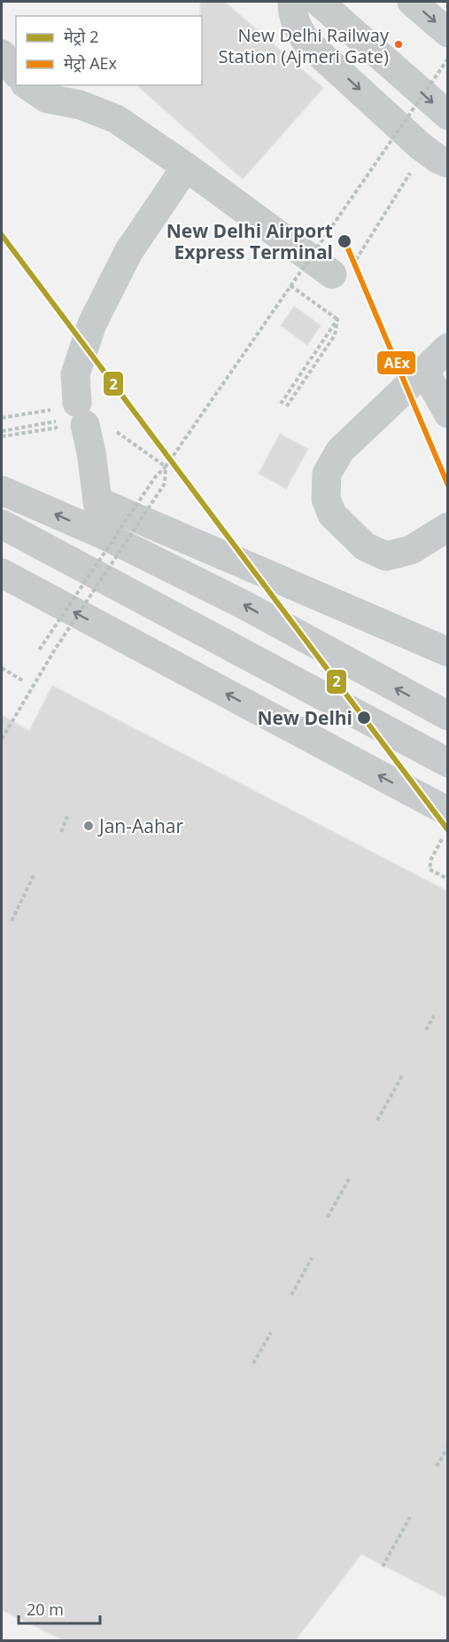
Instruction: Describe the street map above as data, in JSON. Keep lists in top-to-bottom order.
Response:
{
  "places": [
    "New Delhi Railway Station (Ajmeri Gate)",
    "New Delhi Airport Express Terminal",
    "New Delhi",
    "Jan-Aahar"
  ],
  "lines": ["metro line 2", "metro line AEx"],
  "legend": ["मेट्रो 2", "मेट्रो AEx"],
  "scale_bar": "20 m"
}
